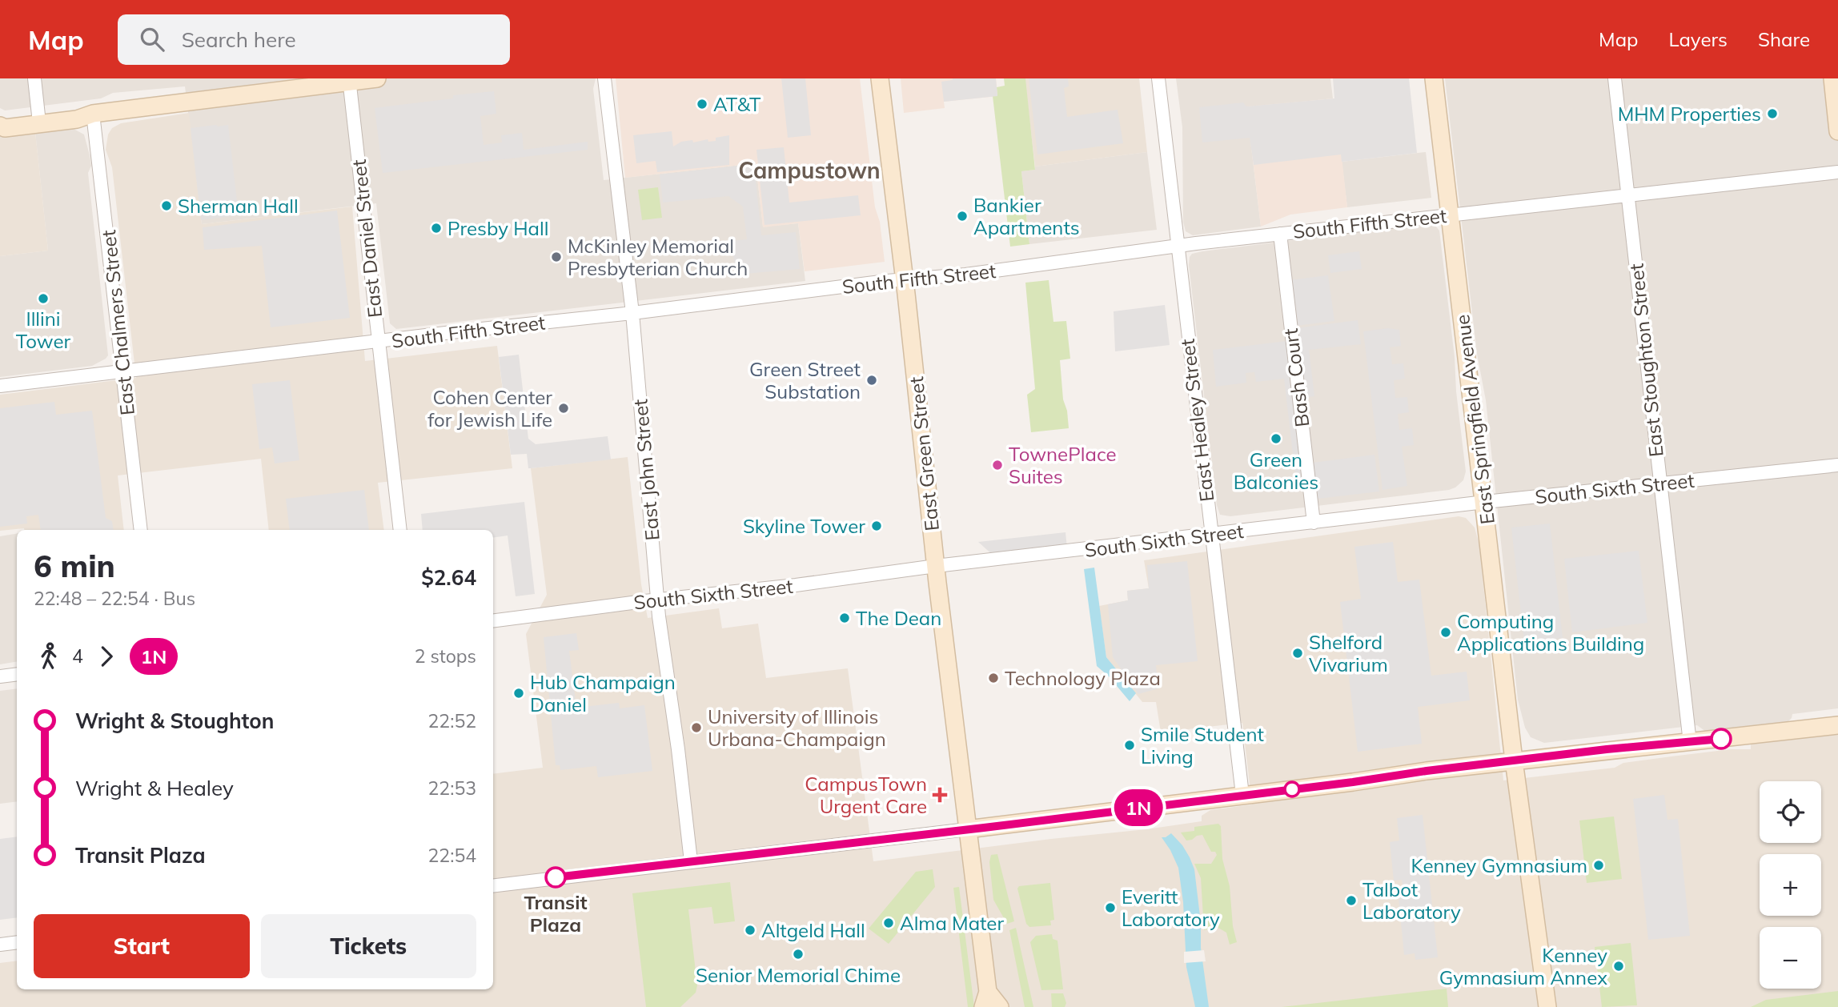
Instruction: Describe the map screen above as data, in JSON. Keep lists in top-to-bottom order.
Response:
{
  "streets": {
    "street": [
      "South Fifth Street",
      "East Daniel Street",
      "East Chalmers Street",
      "East Stoughton Street",
      "Bash Court",
      "East Springfield Avenue",
      "East Healey Street",
      "East Green Street",
      "East John Street",
      "South Sixth Street"
    ]
  },
  "crossings": [
    ["South Fifth Street", "East Daniel Street"],
    ["South Fifth Street", "East Chalmers Street"],
    ["South Fifth Street", "East Stoughton Street"],
    ["South Fifth Street", "Bash Court"],
    ["South Fifth Street", "East Springfield Avenue"],
    ["South Fifth Street", "East Healey Street"],
    ["South Fifth Street", "East Green Street"],
    ["South Fifth Street", "East John Street"],
    ["East Stoughton Street", "South Sixth Street"],
    ["Bash Court", "South Sixth Street"],
    ["East Springfield Avenue", "South Sixth Street"],
    ["East Healey Street", "South Sixth Street"],
    ["East Green Street", "South Sixth Street"],
    ["East John Street", "South Sixth Street"]
  ],
  "districts": ["Campustown"],
  "places": {
    "other": [
      "AT&T",
      "MHM Properties",
      "Sherman Hall",
      "Bankier Apartments",
      "Presby Hall",
      "McKinley Memorial Presbyterian Church",
      "Illini Tower",
      "Green Street Substation",
      "Cohen Center for Jewish Life",
      "Green Balconies",
      "TownePlace Suites",
      "Skyline Tower",
      "The Dean",
      "Computing Applications Building",
      "Shelford Vivarium",
      "Technology Plaza",
      "Hub Champaign Daniel",
      "University of Illinois Urbana-Champaign",
      "Smile Student Living",
      "Kenney Gymnasium",
      "Transit Plaza",
      "Talbot Laboratory",
      "Everitt Laboratory",
      "Alma Mater",
      "Altgeld Hall",
      "Senior Memorial Chime",
      "Kenney Gymnasium Annex"
    ],
    "health": ["CampusTown Urgent Care"]
  },
  "lines": ["bus line 1N"],
  "page": {
    "header": "Map",
    "search": "Search here",
    "nav": ["Map", "Layers", "Share"],
    "on_map": "1N",
    "heading": ["6 min", "22:48 – 22:54 · Bus", "$2.64"],
    "legs": ["4", "1N", "2 stops"],
    "list": [
      {
        "name": "Wright & Stoughton",
        "value": "22:52"
      },
      {
        "name": "Wright & Healey",
        "value": "22:53"
      },
      {
        "name": "Transit Plaza",
        "value": "22:54"
      }
    ],
    "map_buttons": ["+", "−"],
    "buttons": ["Start", "Tickets"]
  }
}
